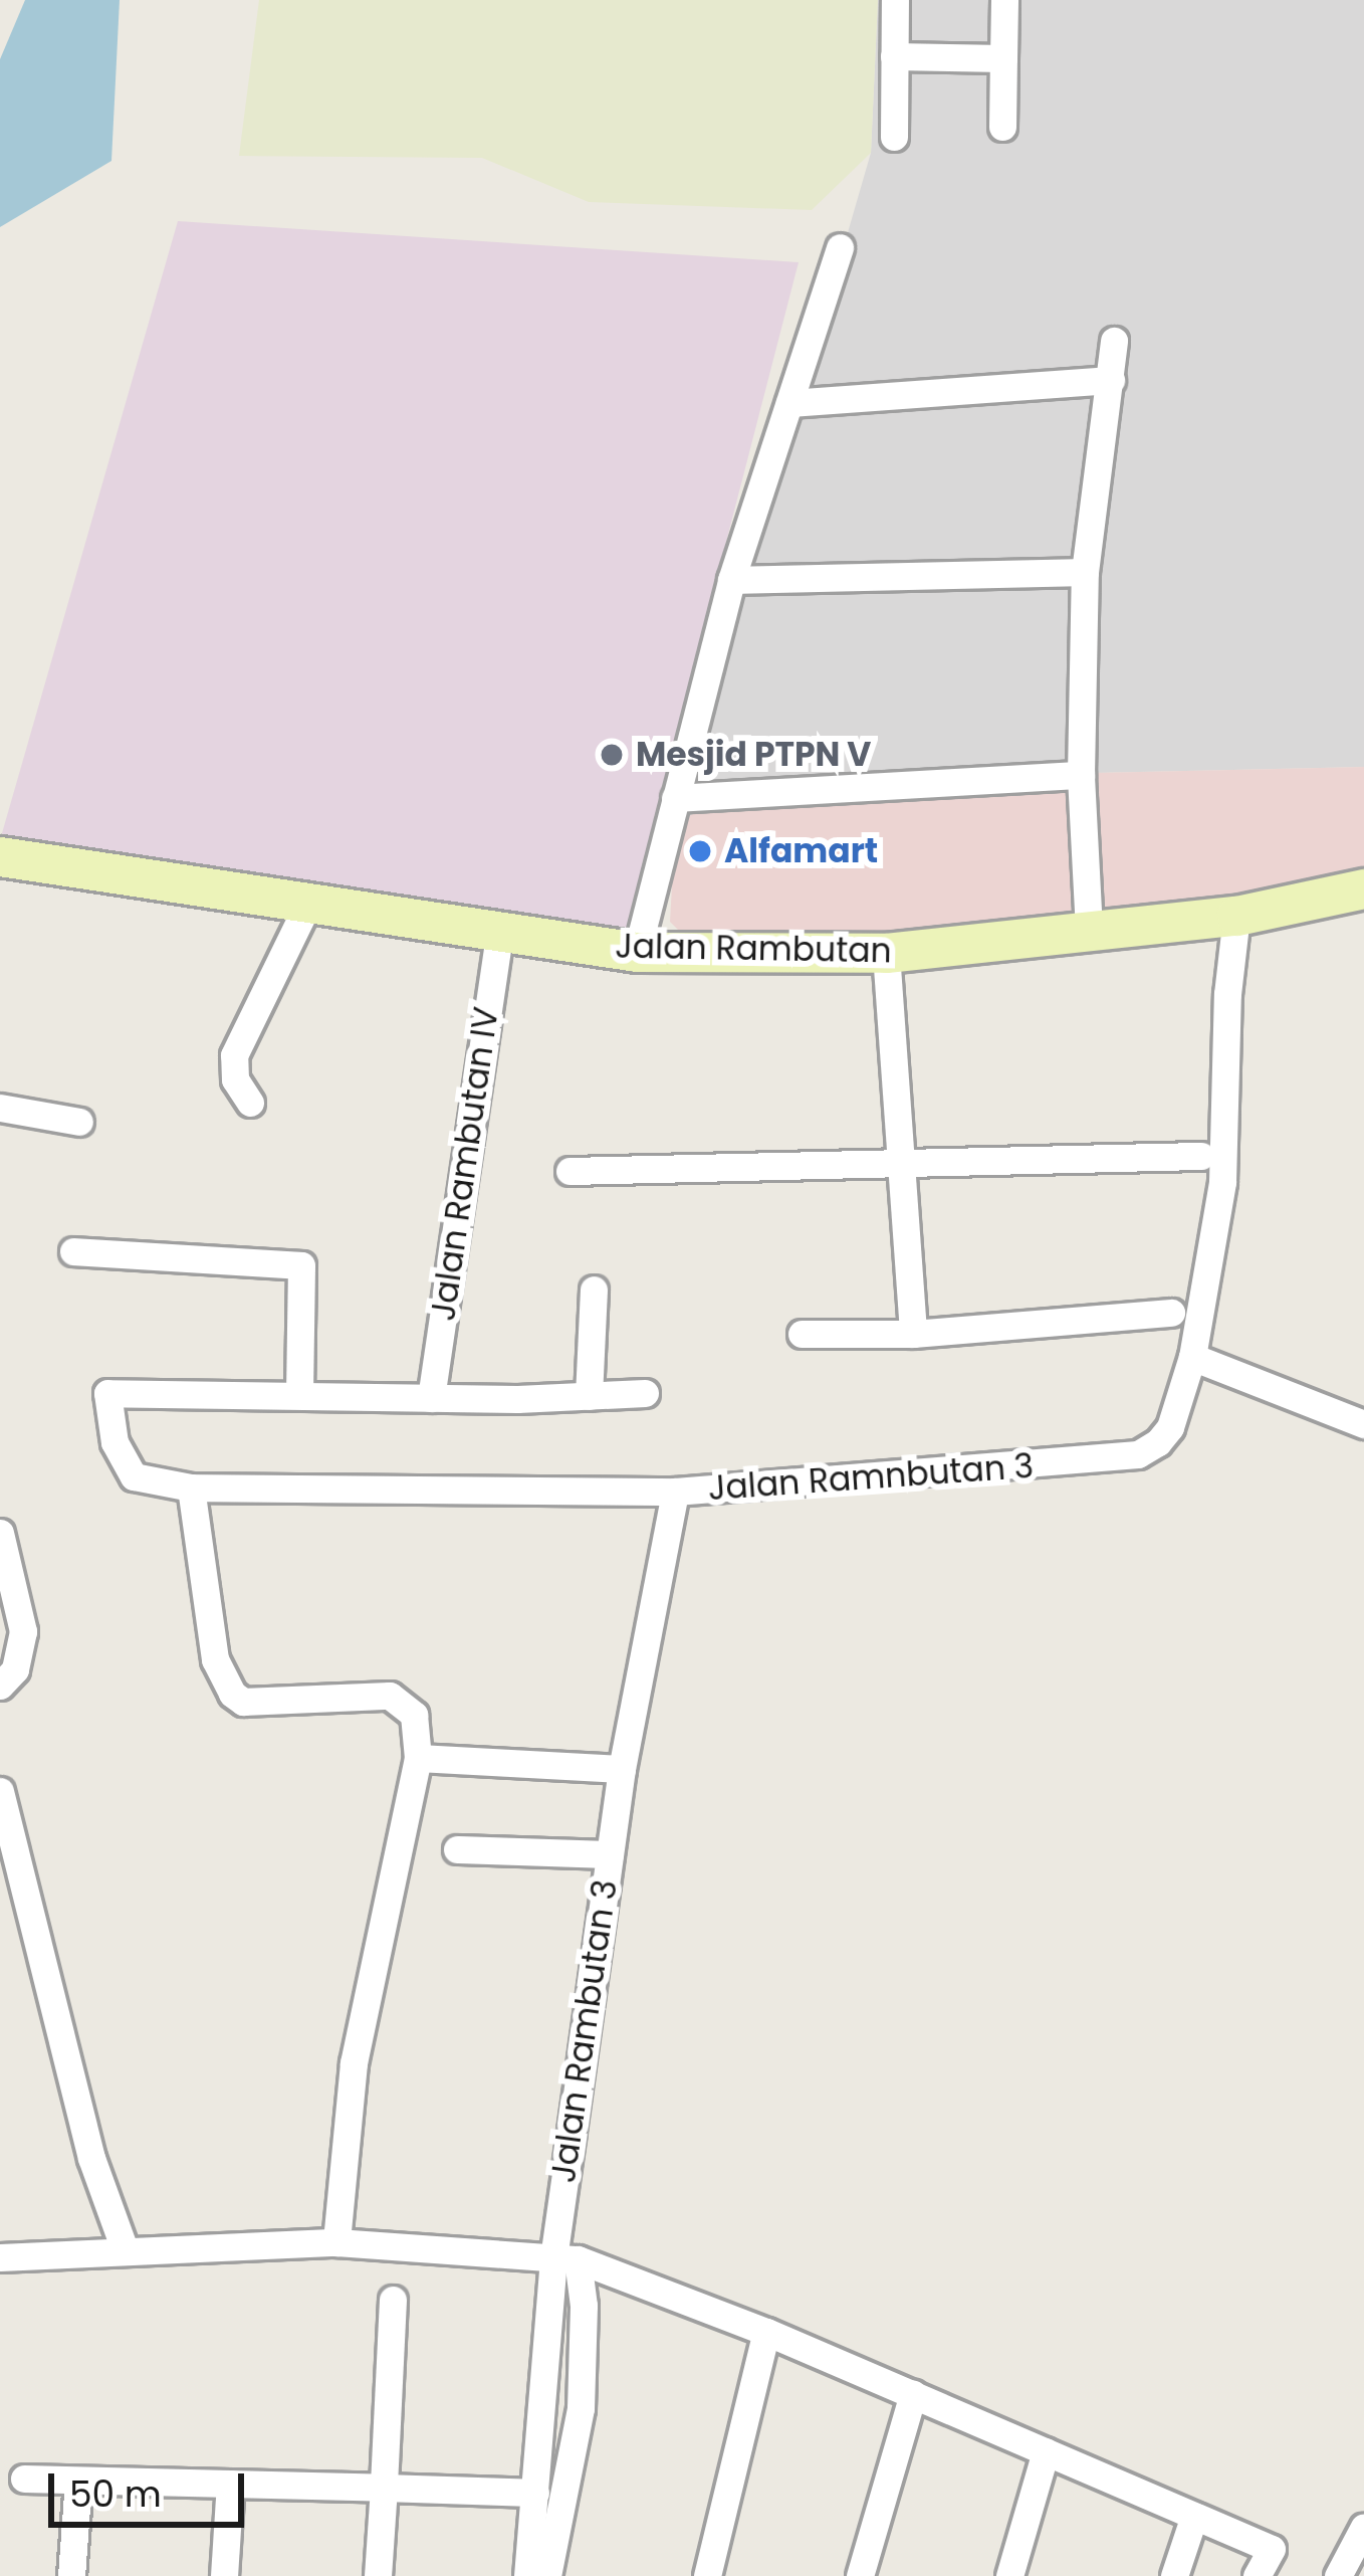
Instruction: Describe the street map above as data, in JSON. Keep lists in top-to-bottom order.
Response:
{
  "streets": {
    "main road": ["Jalan Rambutan"],
    "street": ["Jalan Rambutan IV", "Jalan Ramnbutan 3", "Jalan Rambutan 3"]
  },
  "crossings": [
    ["Jalan Rambutan", "Jalan Rambutan IV"],
    ["Jalan Rambutan", "Jalan Ramnbutan 3"],
    ["Jalan Ramnbutan 3", "Jalan Rambutan 3"]
  ],
  "places": ["Mesjid PTPN V", "Alfamart"],
  "scale_bar": "50 m"
}
